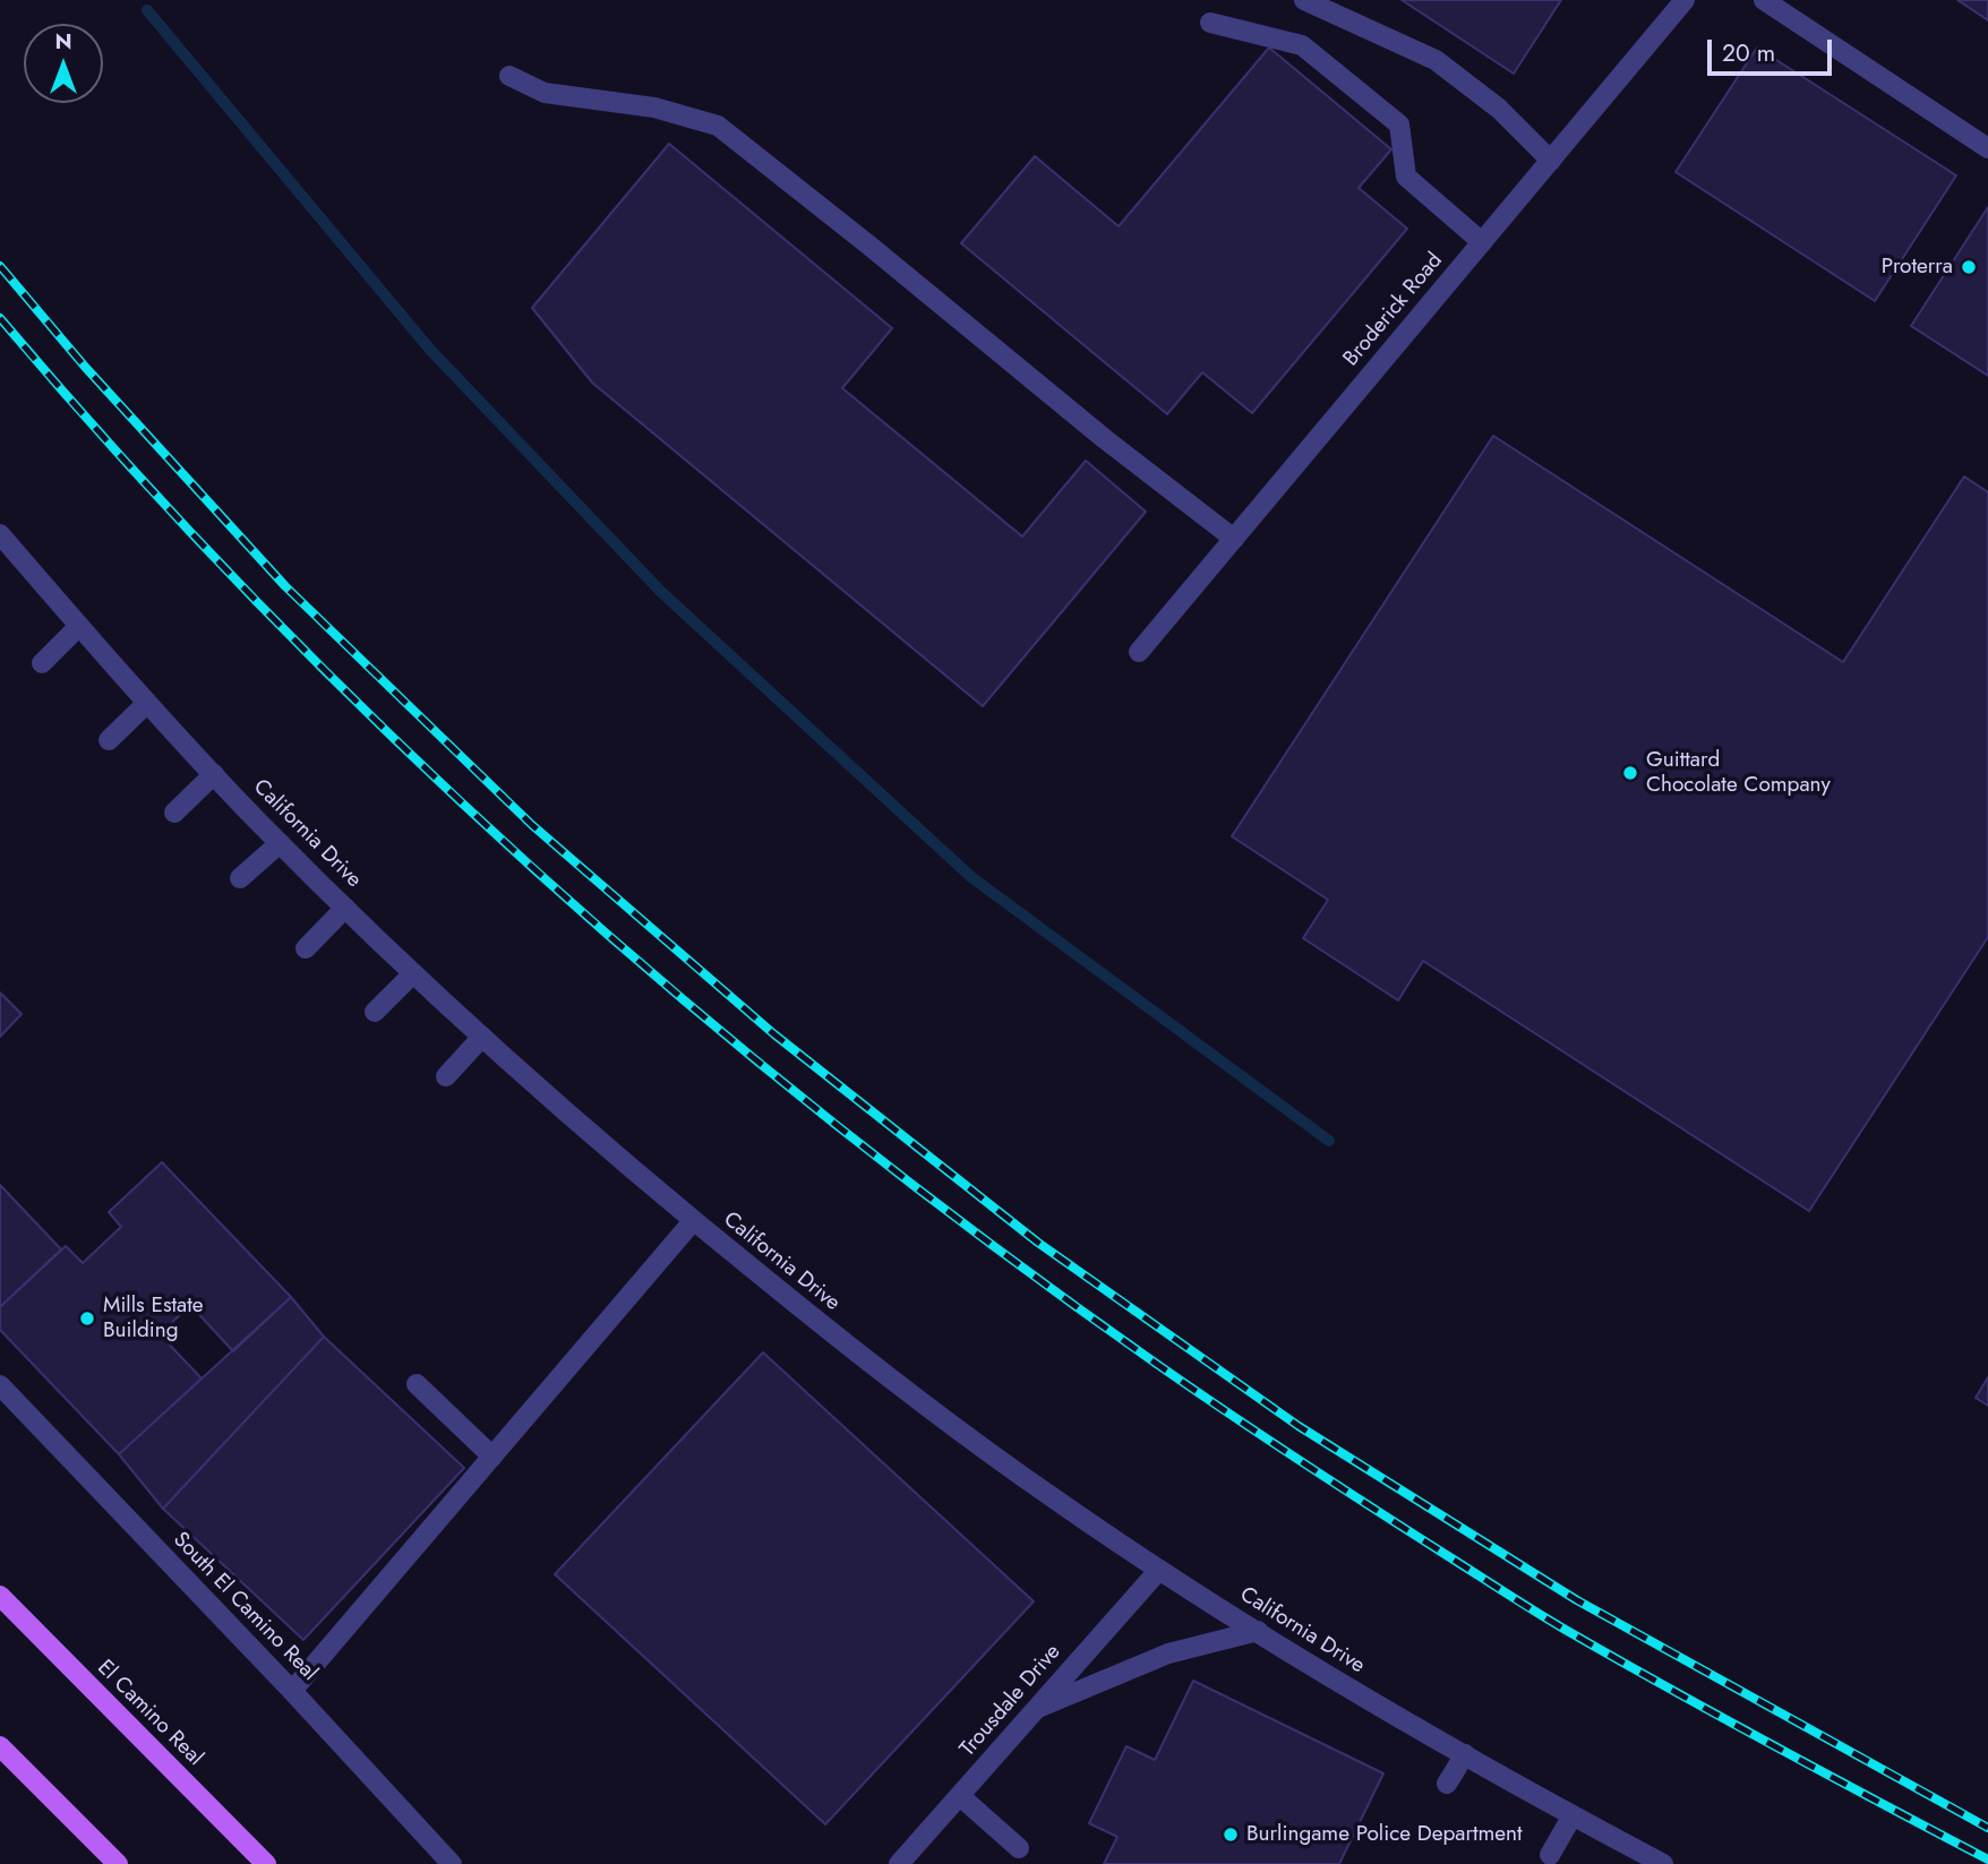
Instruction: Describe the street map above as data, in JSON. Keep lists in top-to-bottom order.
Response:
{
  "streets": {
    "main road": ["El Camino Real"],
    "street": [
      "Broderick Road",
      "California Drive",
      "South El Camino Real",
      "Trousdale Drive"
    ]
  },
  "crossings": [
    ["California Drive", "Trousdale Drive"]
  ],
  "places": [
    "Proterra",
    "Guittard Chocolate Company",
    "Mills Estate Building",
    "Burlingame Police Department"
  ],
  "scale_bar": "20 m",
  "north": "top"
}
